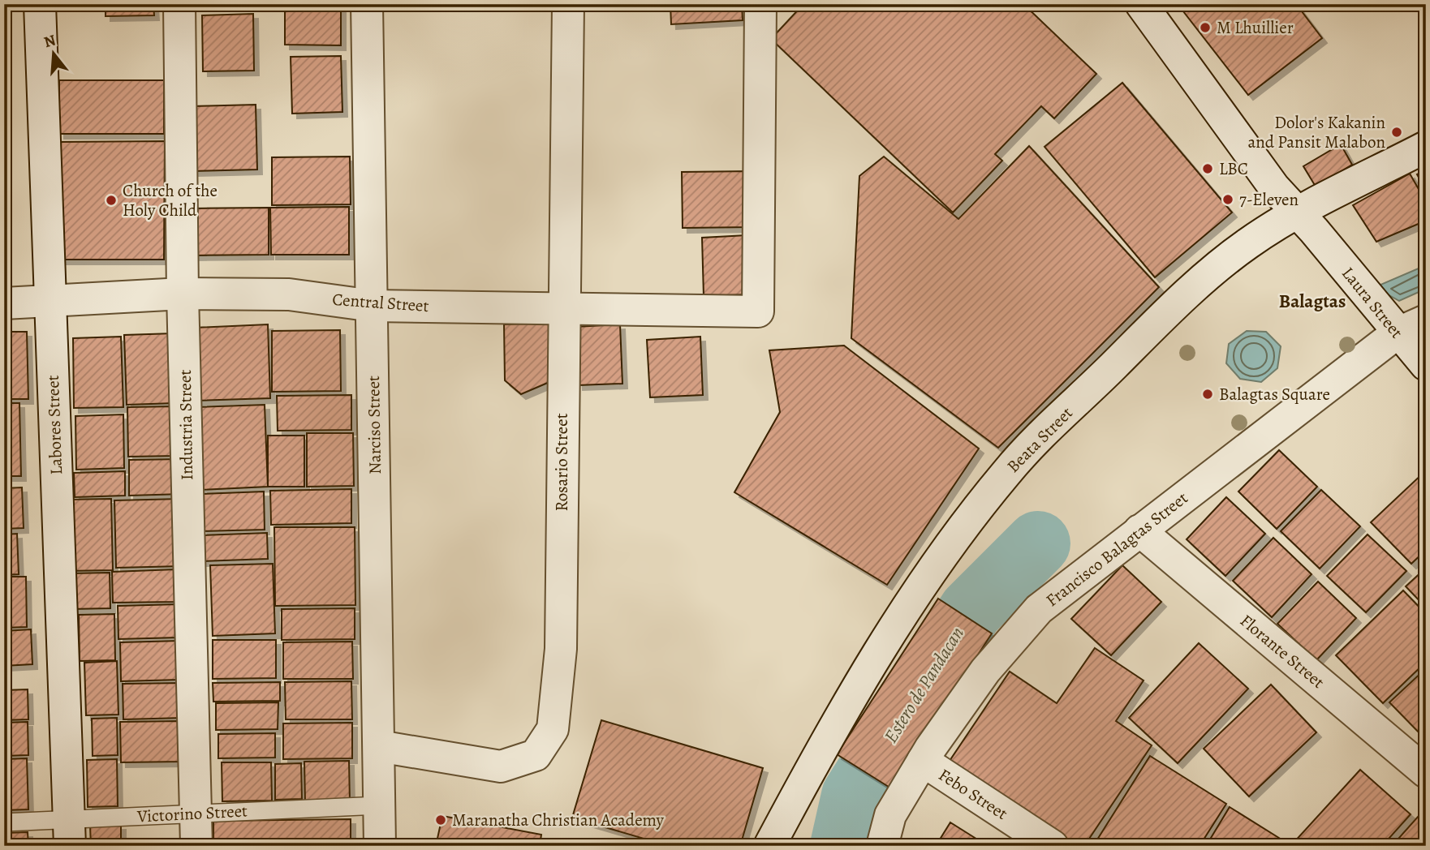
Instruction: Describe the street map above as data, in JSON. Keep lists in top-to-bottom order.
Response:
{
  "streets": {
    "street": [
      "Central Street",
      "Laura Street",
      "Labores Street",
      "Industria Street",
      "Narciso Street",
      "Beata Street",
      "Rosario Street",
      "Francisco Balagtas Street",
      "Florante Street",
      "Febo Street"
    ],
    "lane": ["Victorino Street"]
  },
  "crossings": [
    ["Central Street", "Labores Street"],
    ["Central Street", "Industria Street"],
    ["Central Street", "Narciso Street"],
    ["Central Street", "Rosario Street"],
    ["Laura Street", "Beata Street"],
    ["Laura Street", "Francisco Balagtas Street"],
    ["Labores Street", "Victorino Street"],
    ["Industria Street", "Victorino Street"],
    ["Narciso Street", "Rosario Street"],
    ["Narciso Street", "Victorino Street"],
    ["Francisco Balagtas Street", "Florante Street"],
    ["Francisco Balagtas Street", "Febo Street"]
  ],
  "districts": ["Balagtas"],
  "water": ["Estero de Pandacan"],
  "places": [
    "M Lhuillier",
    "Dolor's Kakanin and Pansit Malabon",
    "LBC",
    "7-Eleven",
    "Church of the Holy Child",
    "Balagtas Square",
    "Maranatha Christian Academy"
  ],
  "north": "top"
}
